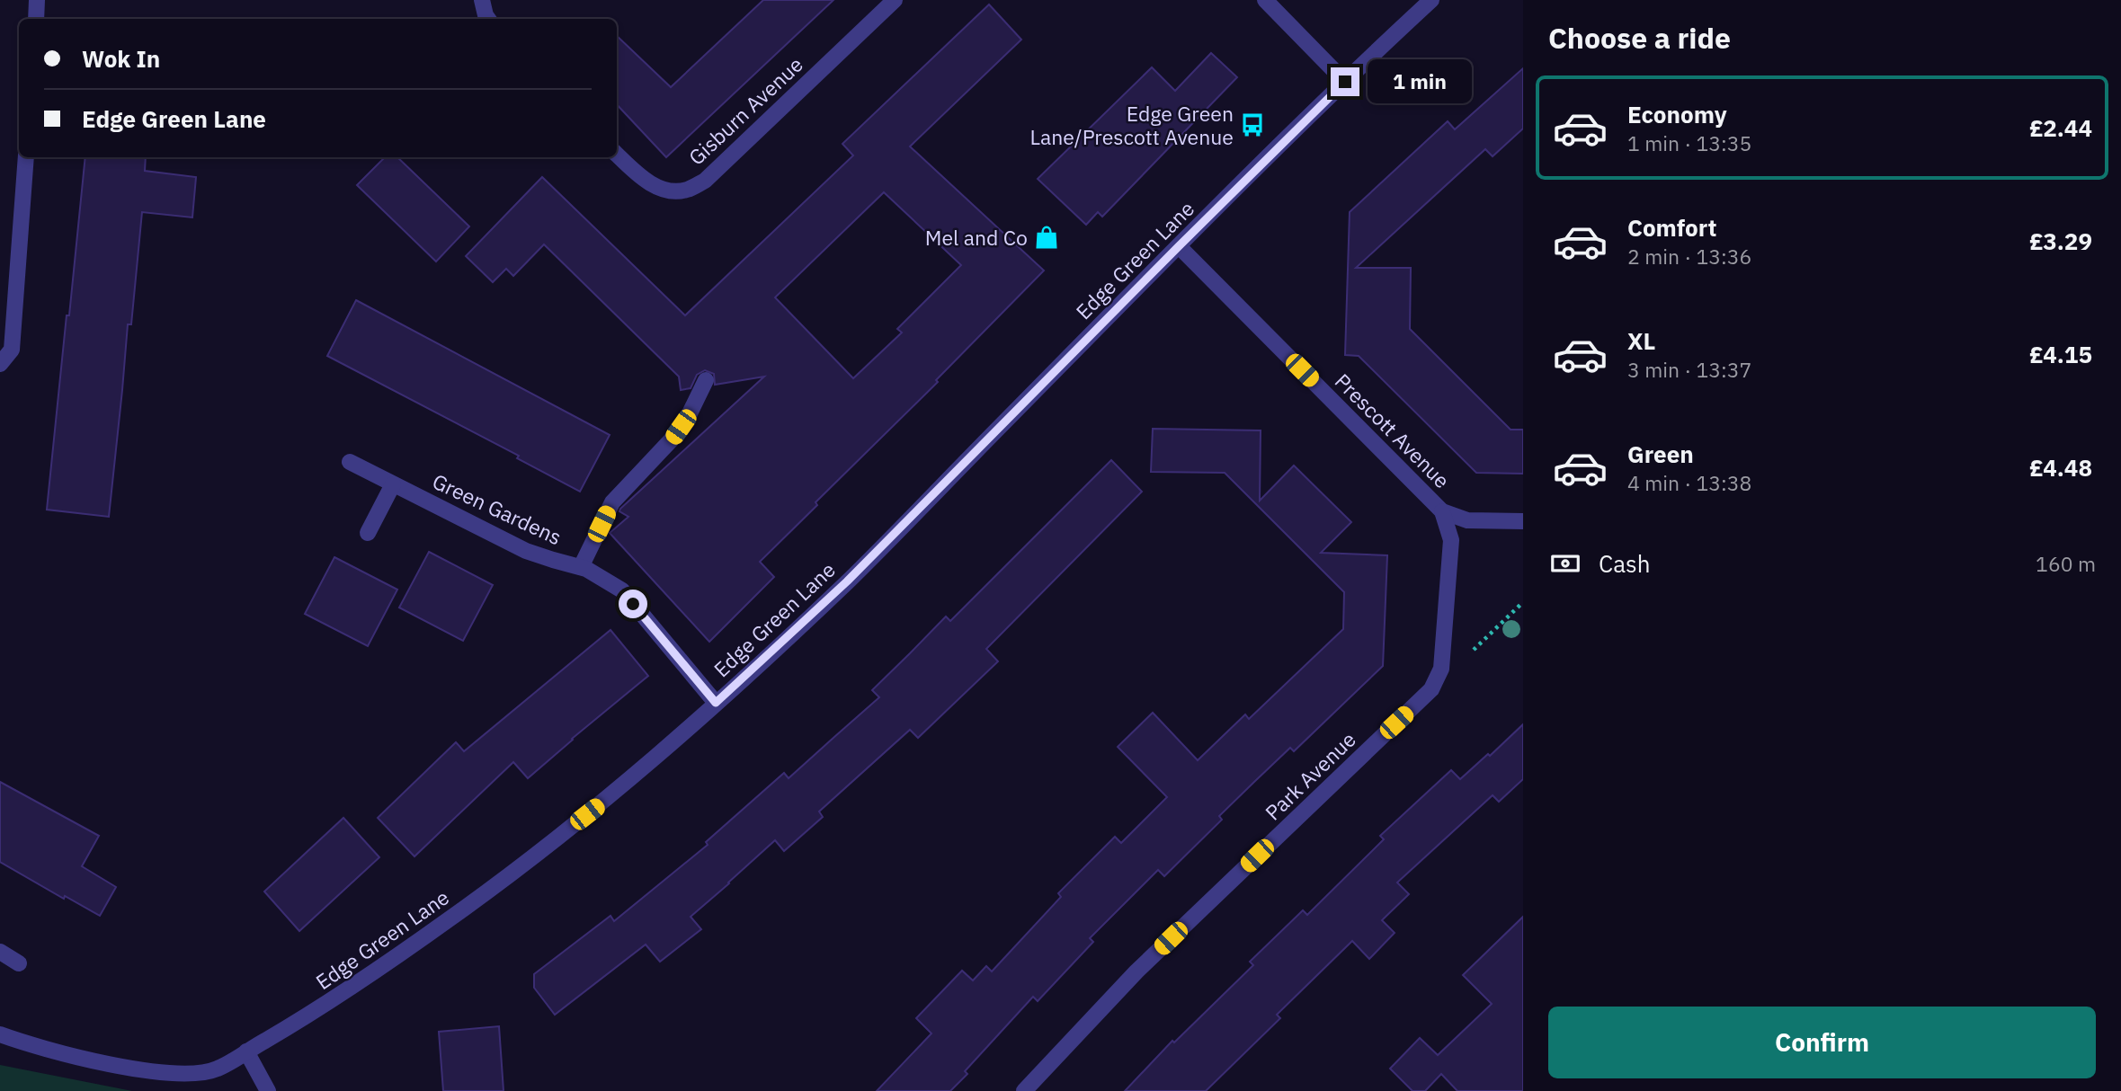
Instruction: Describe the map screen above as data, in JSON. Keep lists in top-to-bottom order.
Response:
{
  "streets": {
    "street": [
      "Gisburn Avenue",
      "Edge Green Lane",
      "Prescott Avenue",
      "Green Gardens",
      "Park Avenue"
    ]
  },
  "crossings": [
    ["Edge Green Lane", "Prescott Avenue"],
    ["Edge Green Lane", "Green Gardens"],
    ["Prescott Avenue", "Park Avenue"]
  ],
  "places": {
    "bus stop": ["Edge Green Lane/Prescott Avenue"],
    "shop": ["Mel and Co"]
  },
  "page": {
    "heading": "Choose a ride",
    "banner": ["Wok In", "Edge Green Lane"],
    "bubble": "1 min",
    "list": [
      {
        "name": "Economy",
        "note": "1 min · 13:35",
        "value": "£2.44"
      },
      {
        "name": "Comfort",
        "note": "2 min · 13:36",
        "value": "£3.29"
      },
      {
        "name": "XL",
        "note": "3 min · 13:37",
        "value": "£4.15"
      },
      {
        "name": "Green",
        "note": "4 min · 13:38",
        "value": "£4.48"
      }
    ],
    "pay": ["Cash", "160 m"],
    "buttons": "Confirm"
  }
}
